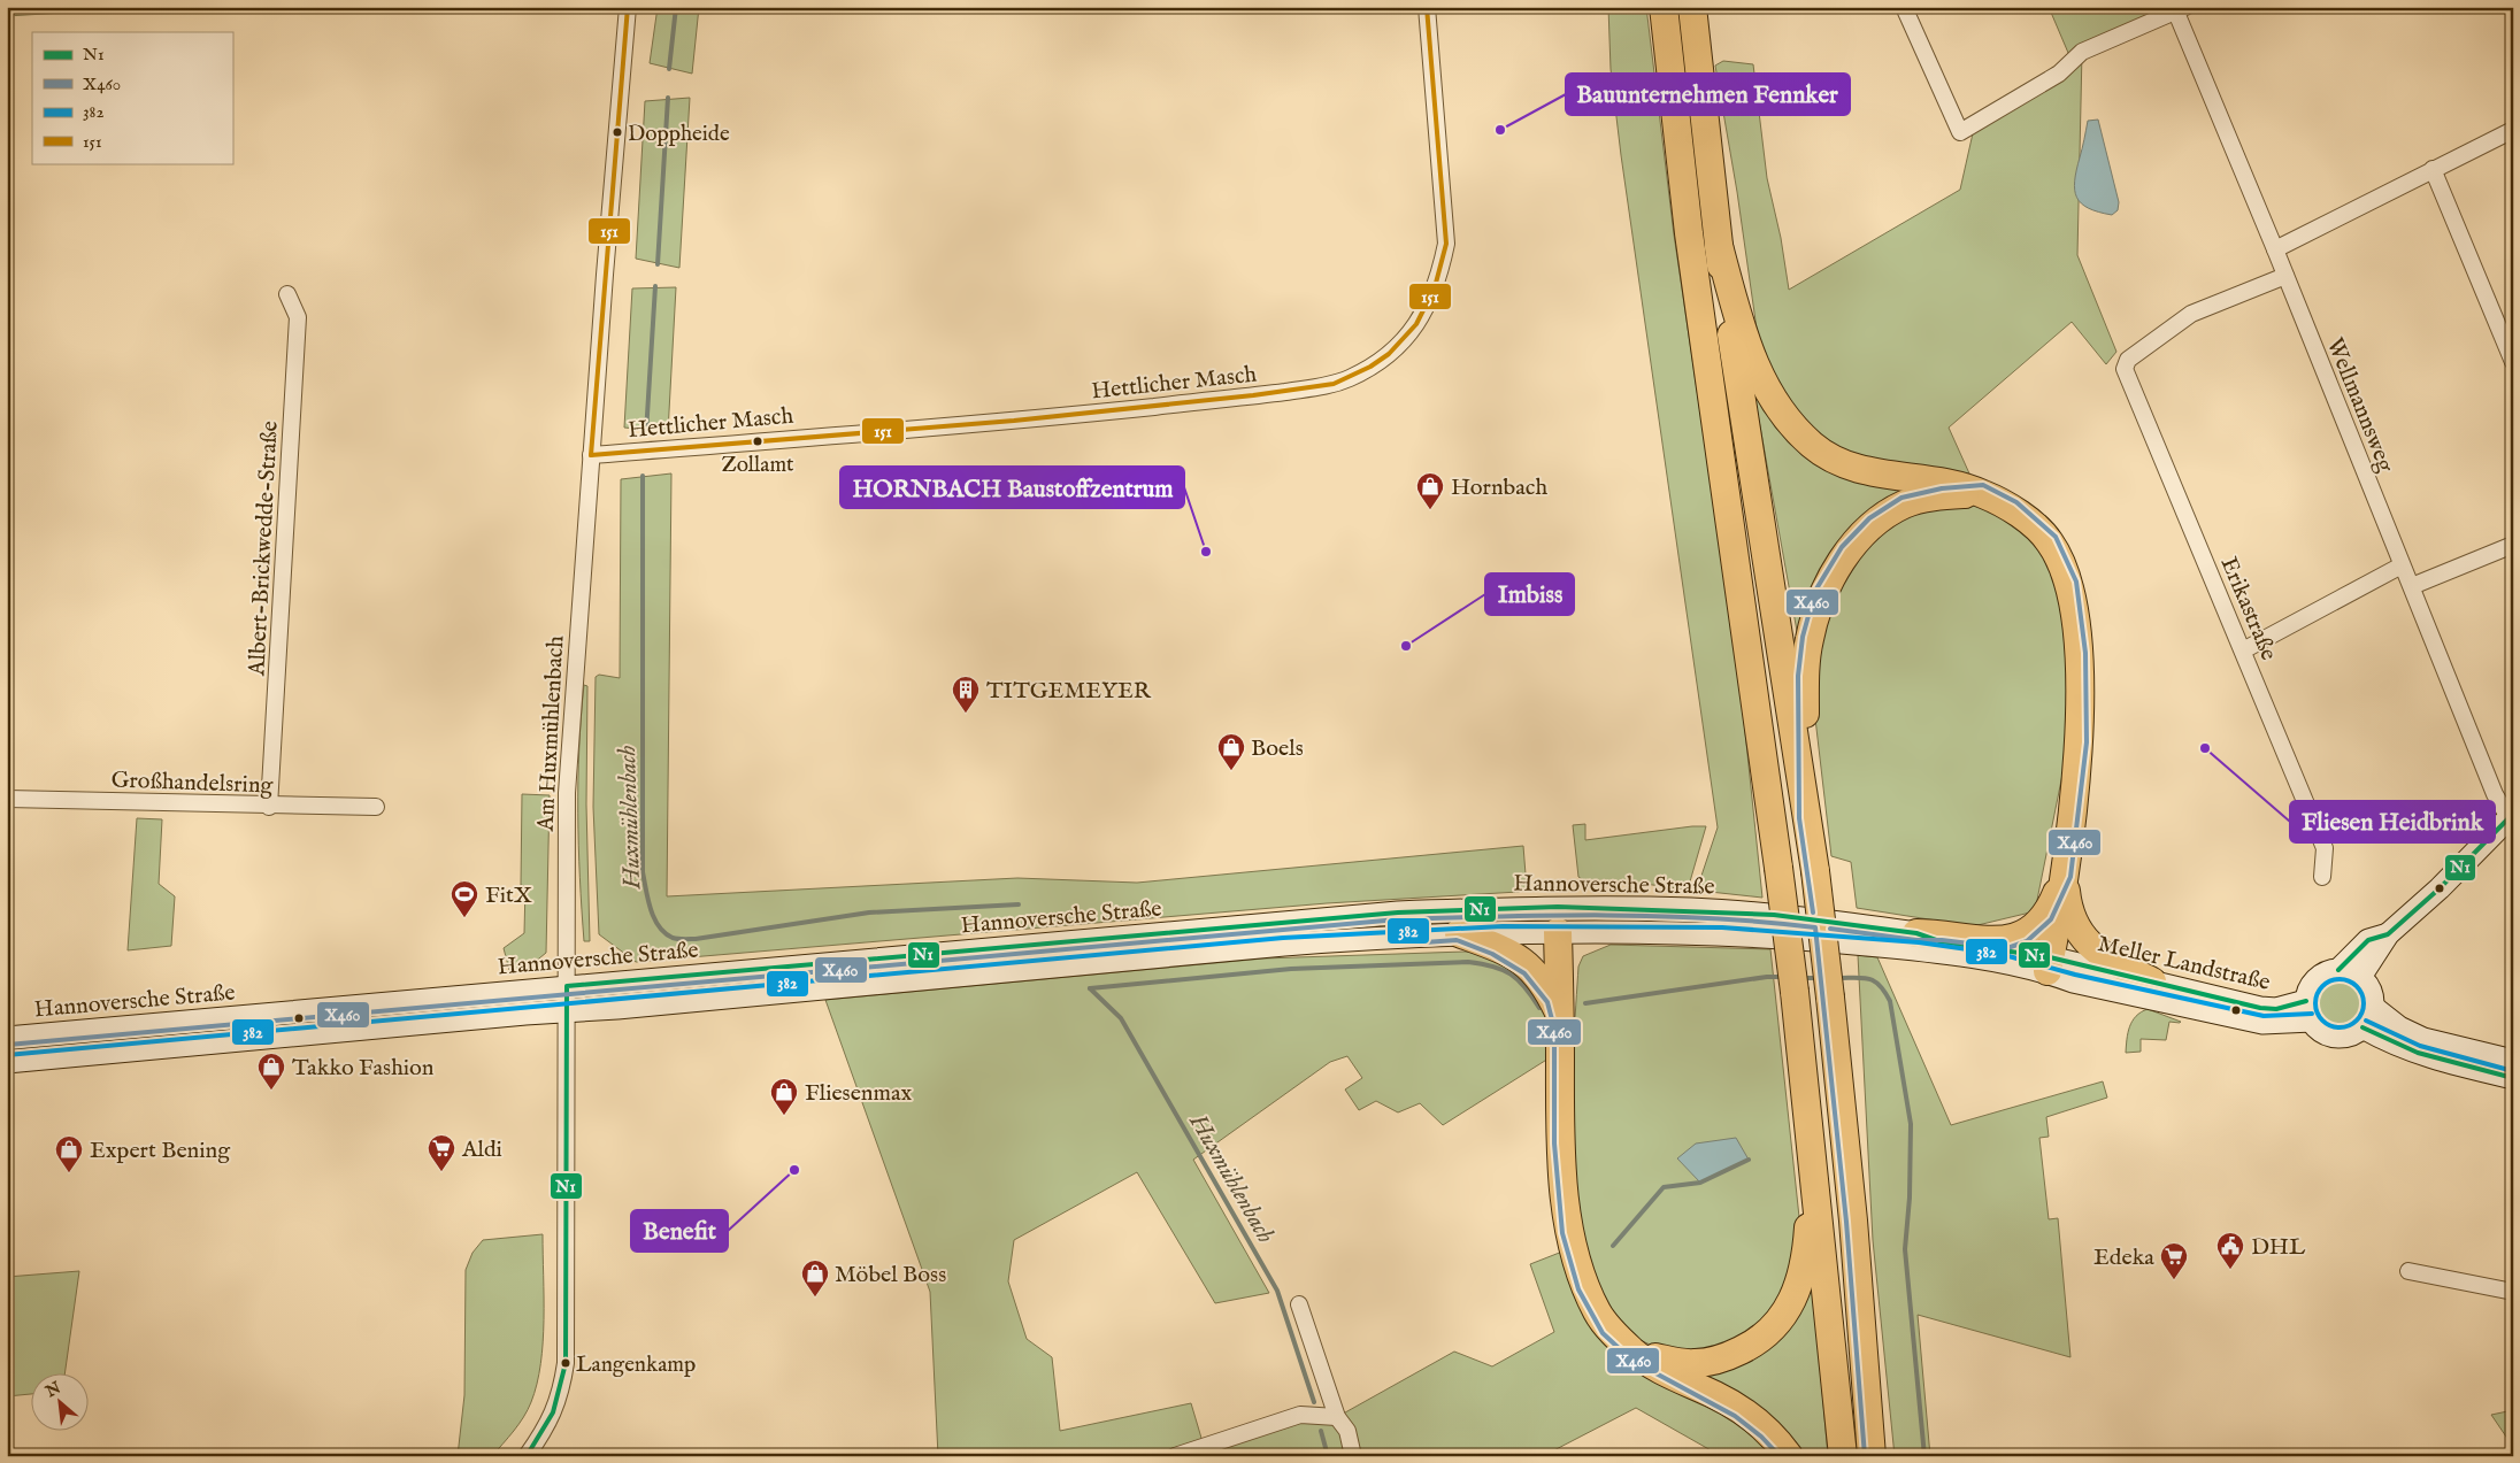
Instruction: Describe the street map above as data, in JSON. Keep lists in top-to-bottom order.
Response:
{
  "streets": {
    "main road": ["Hannoversche Straße", "Meller Landstraße"],
    "street": [
      "Hettlicher Masch",
      "Wellmannsweg",
      "Albert-Brickwedde-Straße",
      "Erikastraße",
      "Am Huxmühlenbach",
      "Großhandelsring"
    ]
  },
  "crossings": [
    ["Hettlicher Masch", "Am Huxmühlenbach"],
    ["Wellmannsweg", "Erikastraße"],
    ["Albert-Brickwedde-Straße", "Großhandelsring"],
    ["Am Huxmühlenbach", "Hannoversche Straße"],
    ["Hannoversche Straße", "Meller Landstraße"]
  ],
  "water": ["Huxmühlenbach"],
  "places": {
    "other": [
      "Bauunternehmen Fennker",
      "Doppheide",
      "Zollamt",
      "HORNBACH Baustoffzentrum",
      "Imbiss",
      "Fliesen Heidbrink",
      "Benefit",
      "Langenkamp"
    ],
    "shop": [
      "Hornbach",
      "Boels",
      "Takko Fashion",
      "Fliesenmax",
      "Expert Bening",
      "Möbel Boss"
    ],
    "building": ["TITGEMEYER"],
    "sports": ["FitX"],
    "supermarket": ["Aldi", "Edeka"],
    "public building": ["DHL"]
  },
  "lines": [
    "transit line 151",
    "transit line X460",
    "transit line N1",
    "transit line 382"
  ],
  "legend": [
    "N1",
    "X460",
    "382",
    "151"
  ],
  "north": "top left"
}
